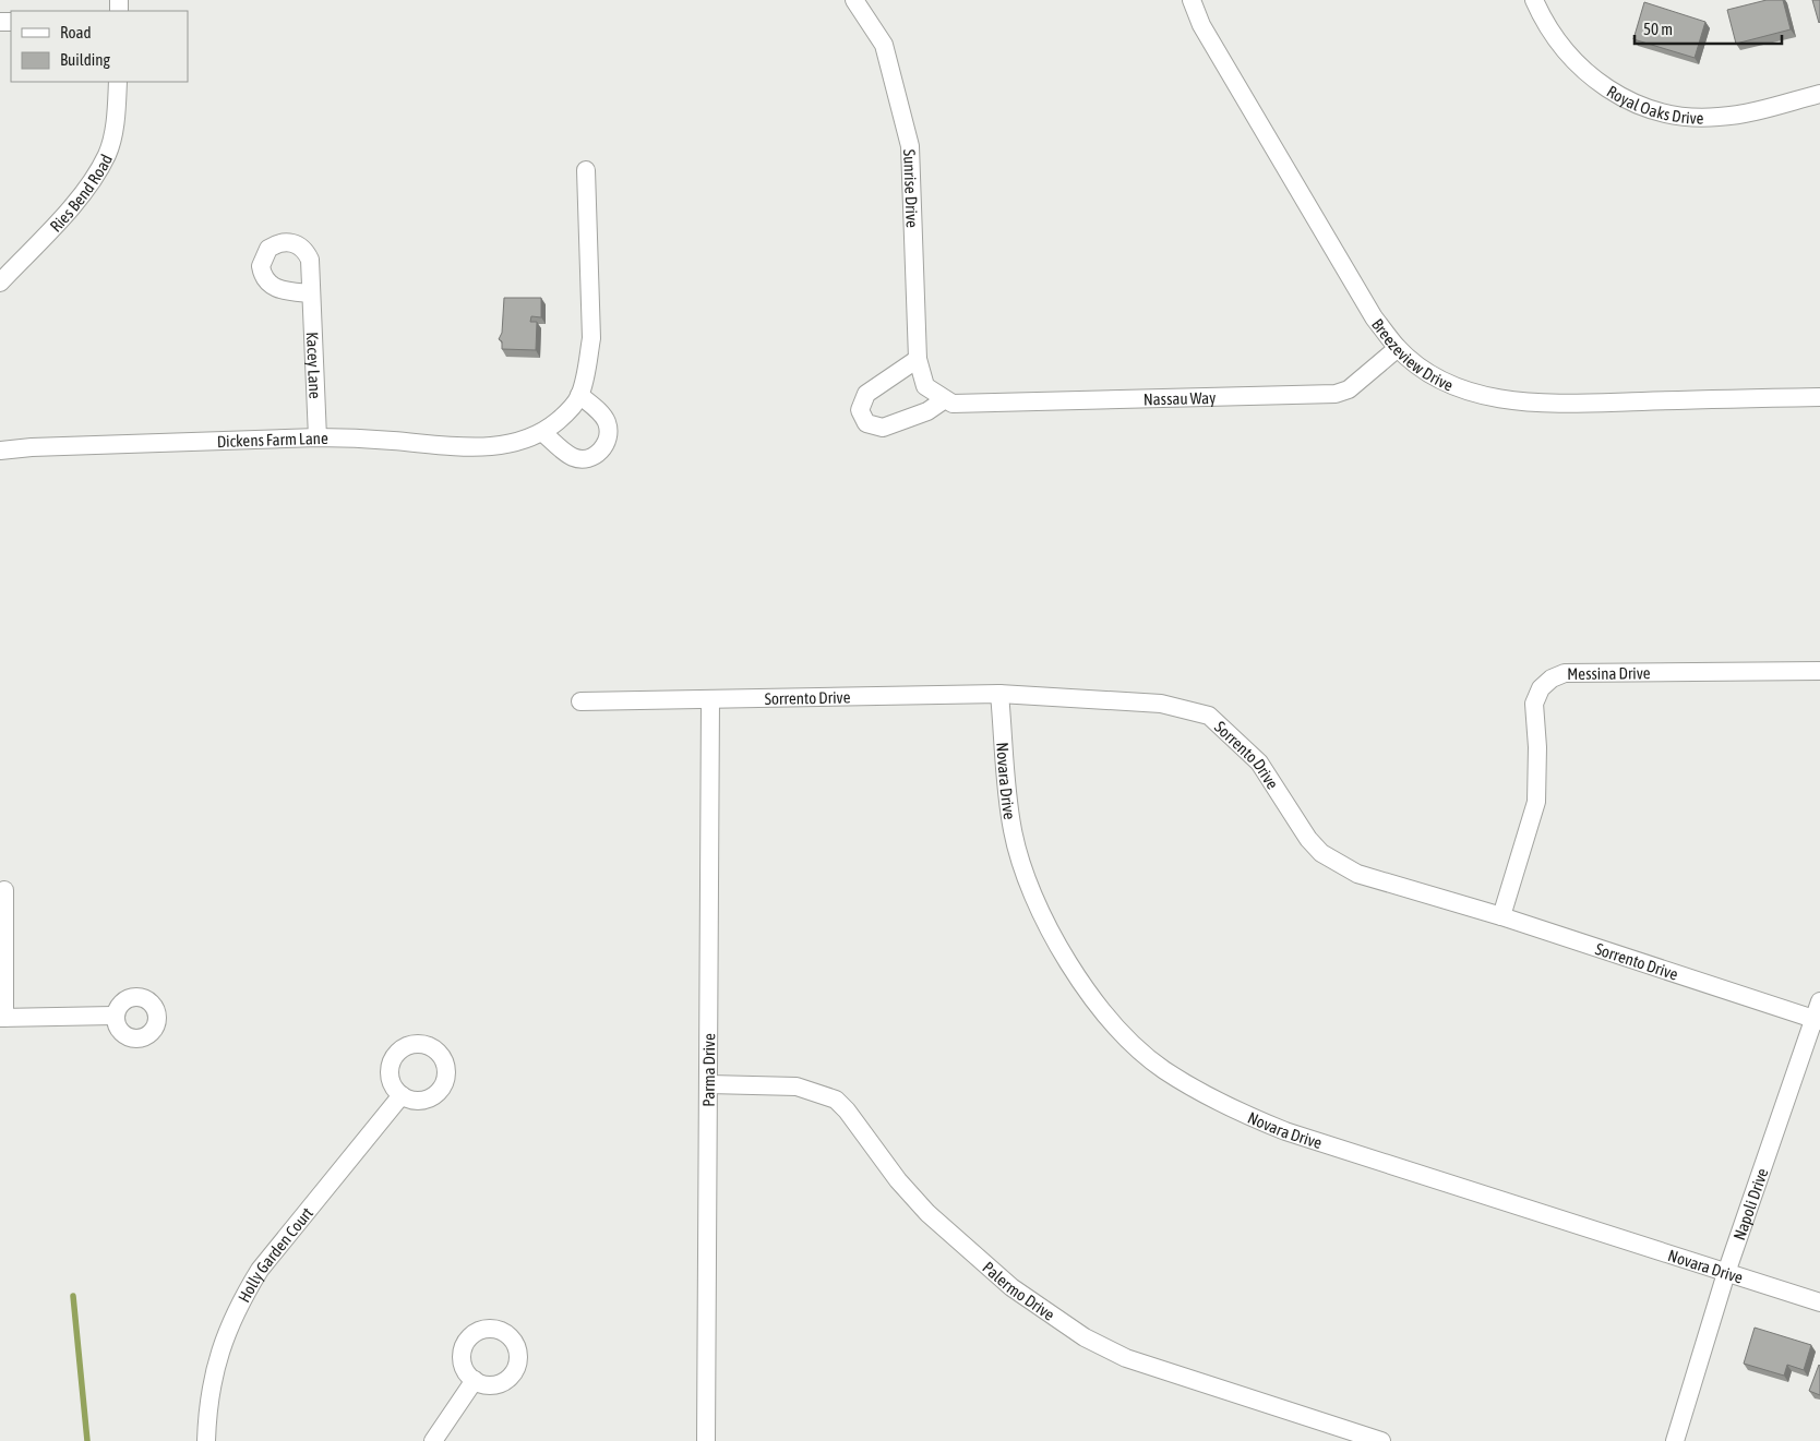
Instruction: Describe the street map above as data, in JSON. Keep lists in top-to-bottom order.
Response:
{
  "streets": {
    "street": [
      "Royal Oaks Drive",
      "Sunrise Drive",
      "Ries Bend Road",
      "Breezeview Drive",
      "Kacey Lane",
      "Nassau Way",
      "Dickens Farm Lane",
      "Messina Drive",
      "Sorrento Drive",
      "Novara Drive",
      "Parma Drive",
      "Napoli Drive",
      "Holly Garden Court",
      "Palermo Drive"
    ]
  },
  "crossings": [
    ["Sunrise Drive", "Nassau Way"],
    ["Breezeview Drive", "Nassau Way"],
    ["Kacey Lane", "Dickens Farm Lane"],
    ["Messina Drive", "Sorrento Drive"],
    ["Sorrento Drive", "Novara Drive"],
    ["Sorrento Drive", "Parma Drive"],
    ["Sorrento Drive", "Napoli Drive"],
    ["Novara Drive", "Napoli Drive"],
    ["Parma Drive", "Palermo Drive"]
  ],
  "legend": ["Road", "Building"],
  "scale_bar": "50 m"
}
